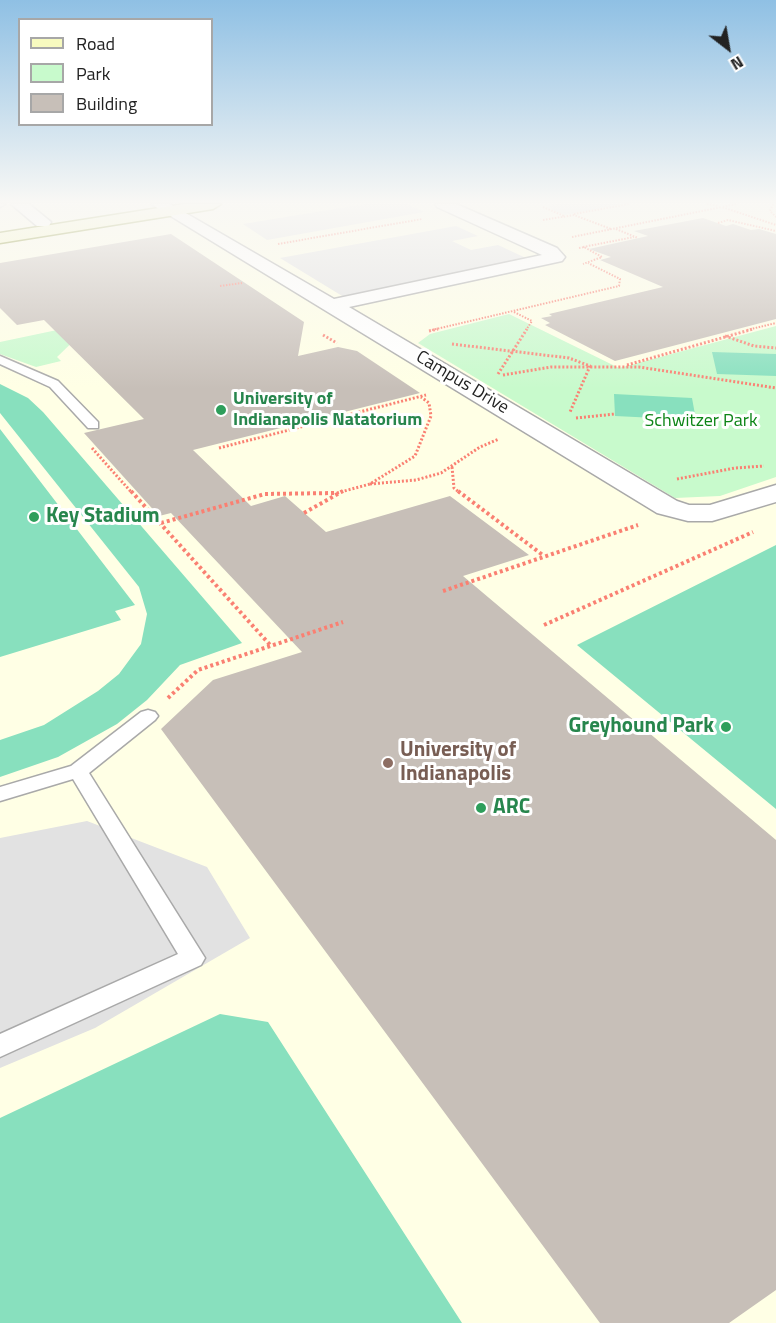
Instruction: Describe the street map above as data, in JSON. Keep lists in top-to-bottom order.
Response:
{
  "streets": {
    "street": ["Campus Drive"]
  },
  "parks": ["Schwitzer Park"],
  "places": [
    "University of Indianapolis Natatorium",
    "Key Stadium",
    "Greyhound Park",
    "University of Indianapolis",
    "ARC"
  ],
  "legend": ["Road", "Park", "Building"],
  "north": "bottom right"
}
